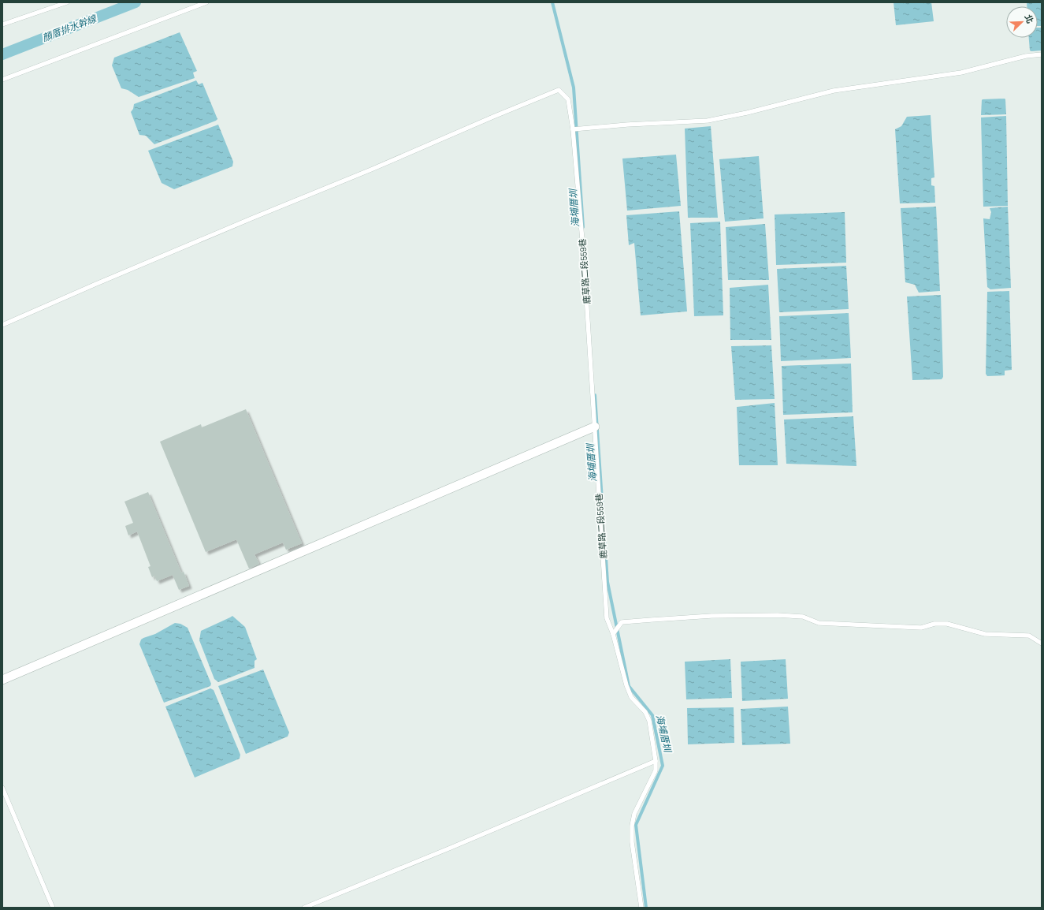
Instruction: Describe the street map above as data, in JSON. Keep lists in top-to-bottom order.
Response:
{
  "streets": {
    "lane": ["鹿草路二段559巷"]
  },
  "water": ["顏厝排水幹線", "海埔厝圳"],
  "north": "top right"
}
